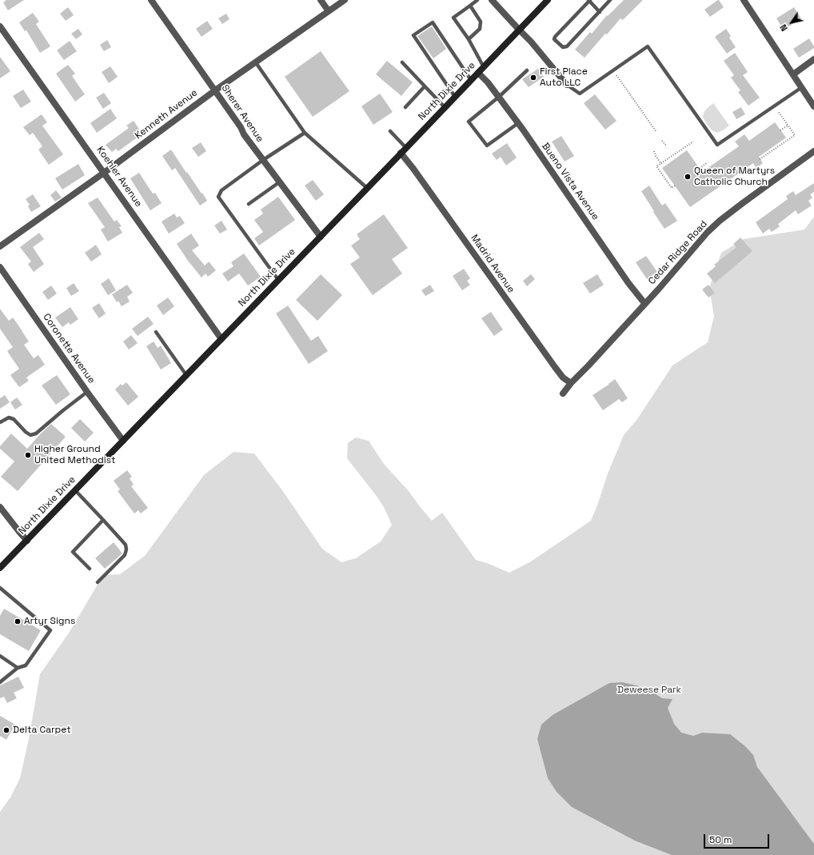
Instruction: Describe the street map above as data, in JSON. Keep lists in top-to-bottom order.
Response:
{
  "streets": {
    "main road": ["North Dixie Drive"],
    "street": [
      "Sherer Avenue",
      "Kenneth Avenue",
      "Koehler Avenue",
      "Bueno Vista Avenue",
      "Cedar Ridge Road",
      "Madrid Avenue",
      "Coronette Avenue"
    ]
  },
  "crossings": [
    ["North Dixie Drive", "Sherer Avenue"],
    ["North Dixie Drive", "Koehler Avenue"],
    ["North Dixie Drive", "Bueno Vista Avenue"],
    ["North Dixie Drive", "Madrid Avenue"],
    ["North Dixie Drive", "Coronette Avenue"],
    ["Sherer Avenue", "Kenneth Avenue"],
    ["Kenneth Avenue", "Koehler Avenue"],
    ["Bueno Vista Avenue", "Cedar Ridge Road"],
    ["Cedar Ridge Road", "Madrid Avenue"]
  ],
  "parks": ["Deweese Park"],
  "places": [
    "First Place Auto LLC",
    "Queen of Martyrs Catholic Church",
    "Higher Ground United Methodist",
    "Artyr Signs",
    "Delta Carpet"
  ],
  "scale_bar": "50 m",
  "north": "bottom left"
}
